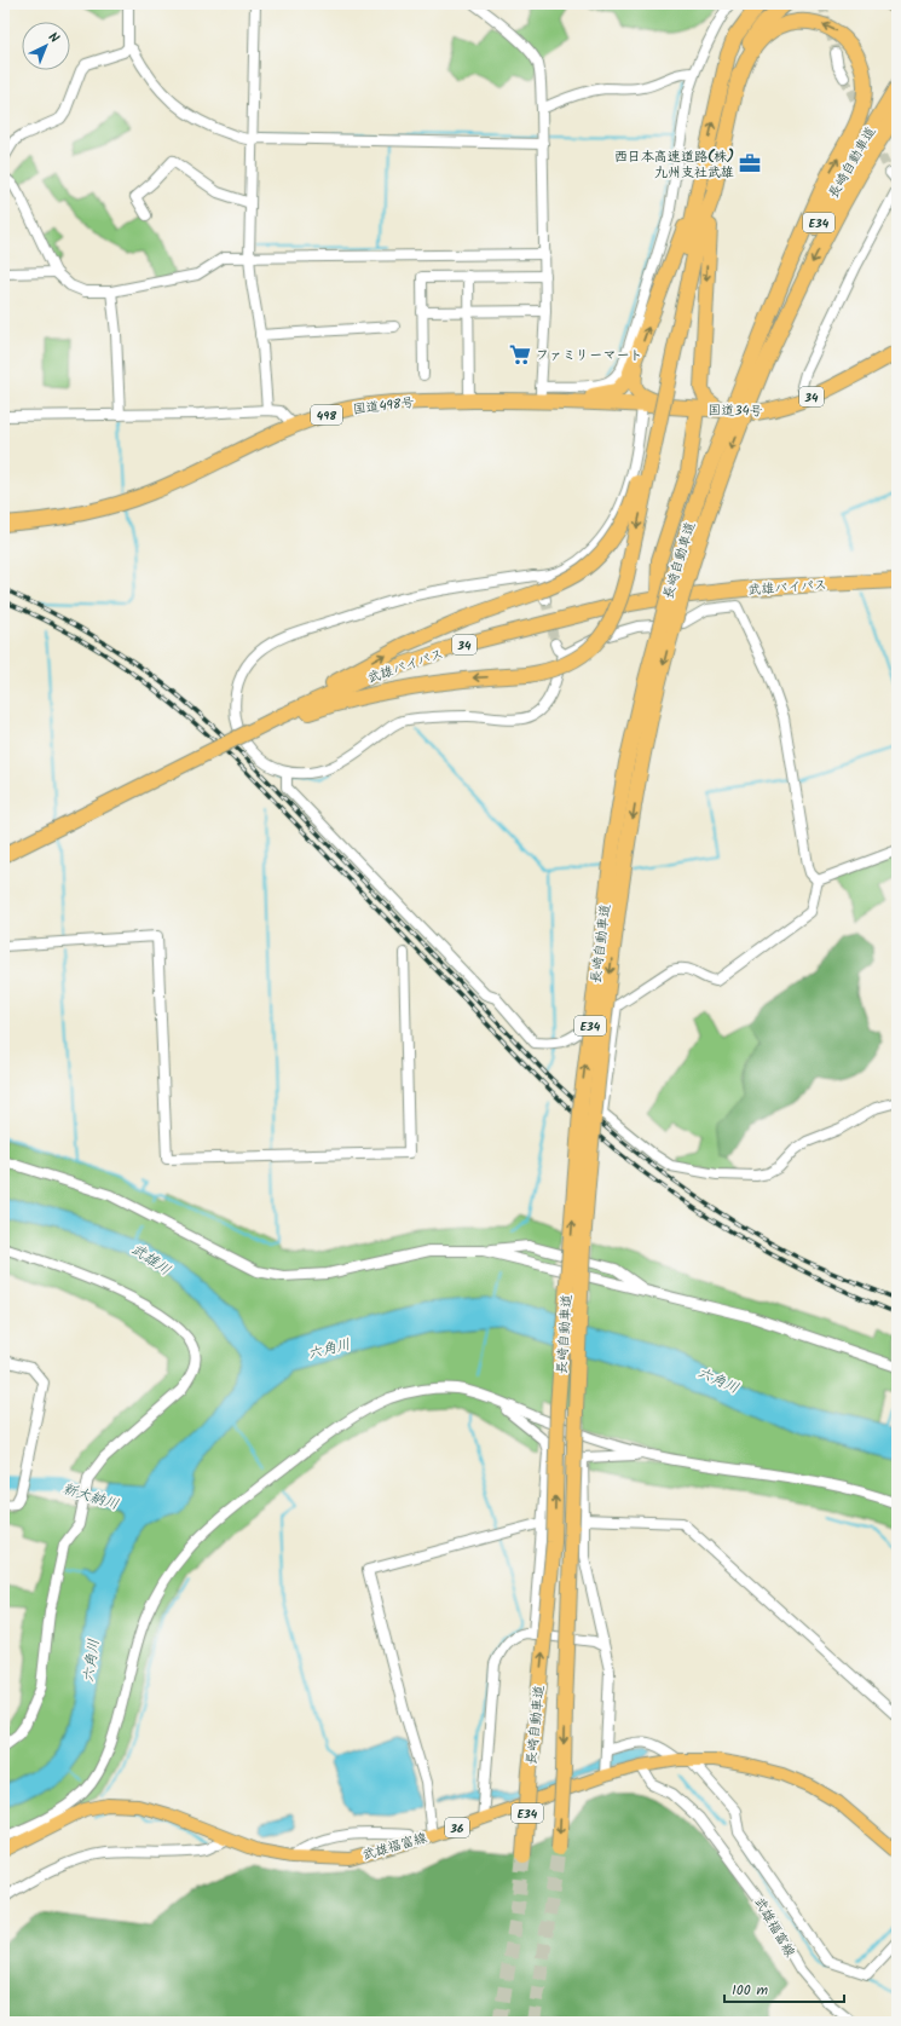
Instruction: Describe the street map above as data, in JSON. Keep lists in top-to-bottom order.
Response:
{
  "streets": {
    "highway": [
      "長崎自動車道",
      "E34",
      "34",
      "国道498号",
      "国道34号",
      "498",
      "武雄バイパス"
    ],
    "main road": ["36", "武雄福富線"]
  },
  "crossings": [
    ["国道498号", "国道34号"],
    ["国道34号", "武雄バイパス"]
  ],
  "water": ["武雄川", "六角川", "新大納川"],
  "places": {
    "office": ["西日本高速道路(株) 九州支社武雄"],
    "supermarket": ["ファミリーマート"]
  },
  "scale_bar": "100 m",
  "north": "top right"
}
